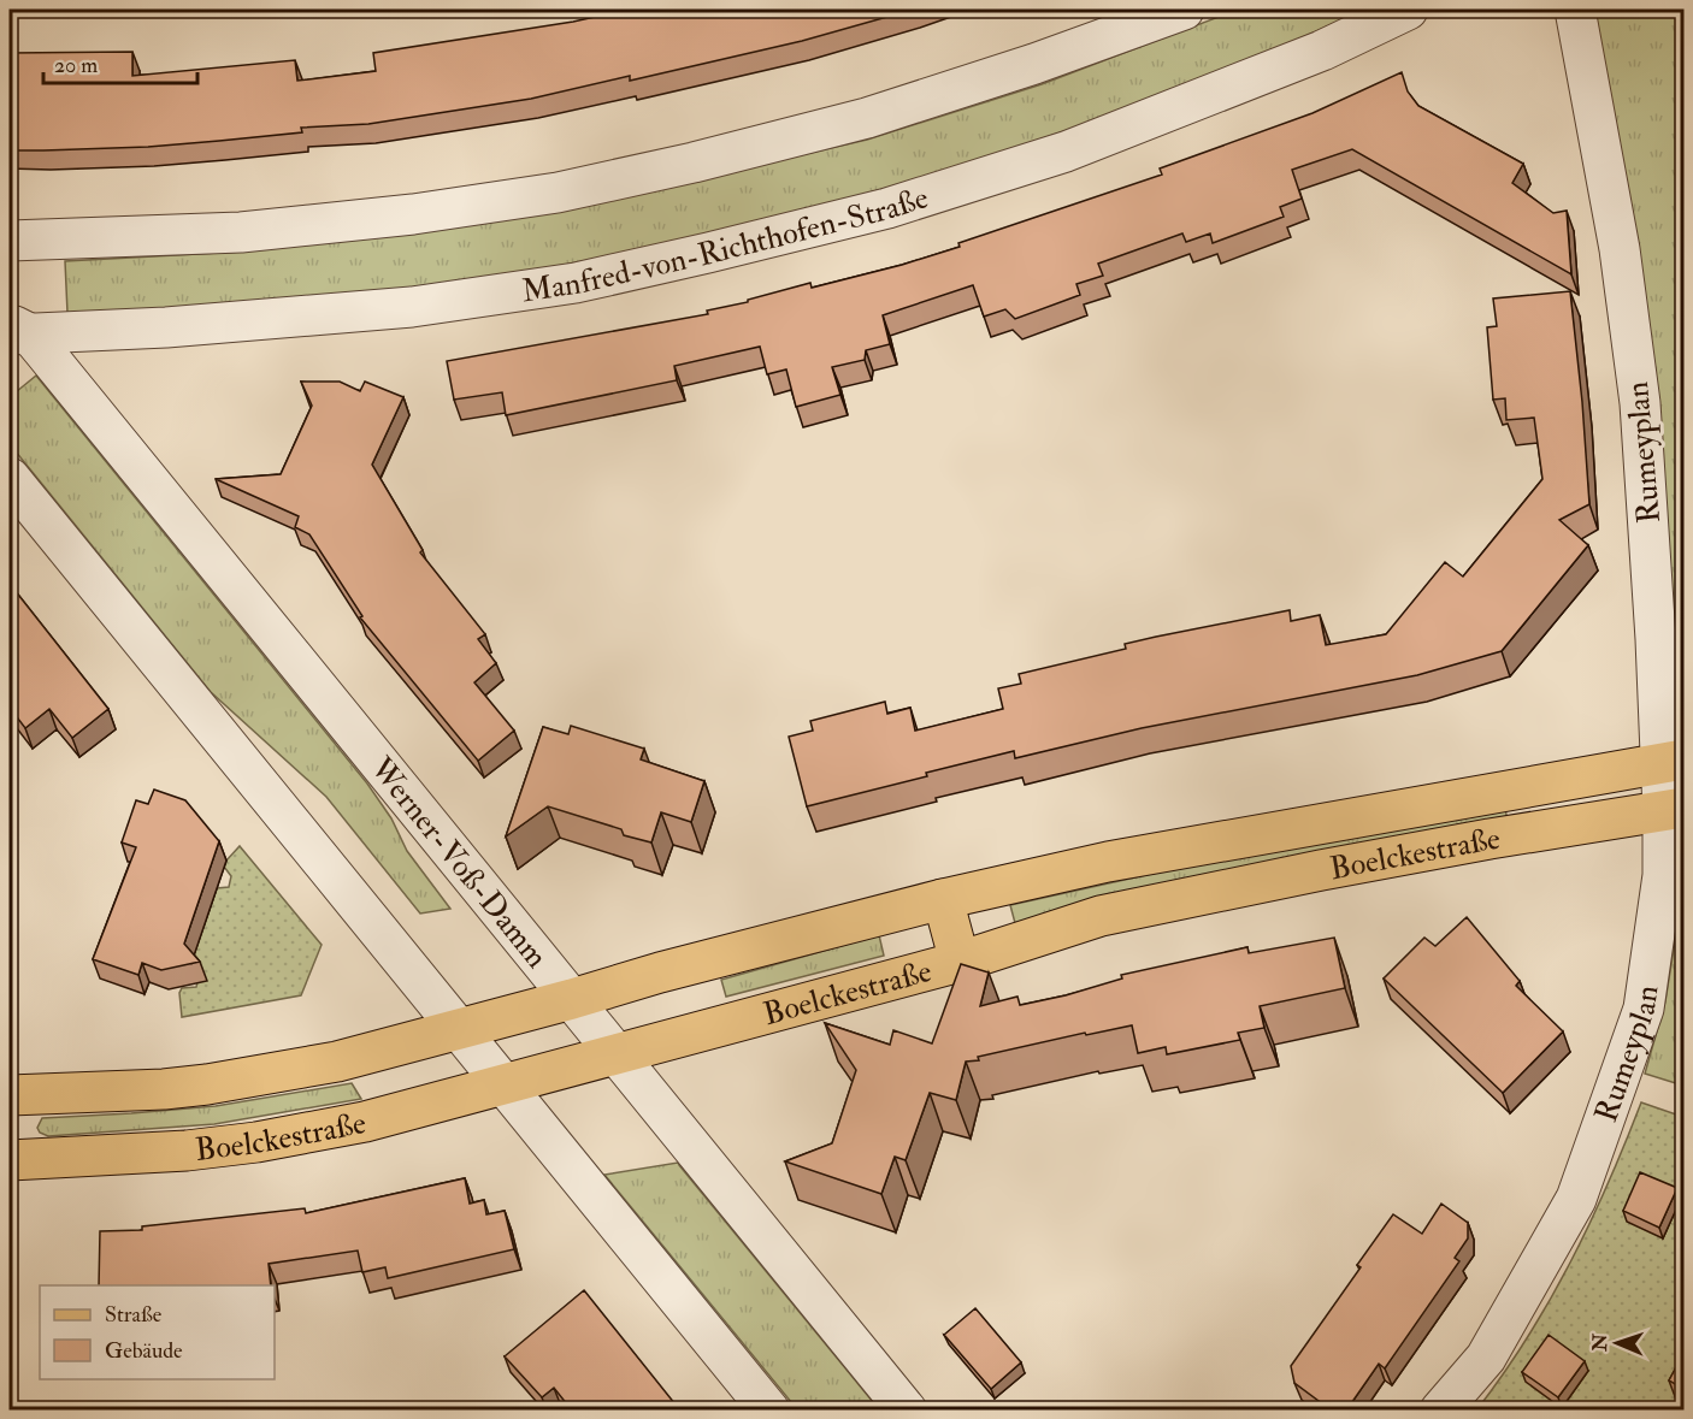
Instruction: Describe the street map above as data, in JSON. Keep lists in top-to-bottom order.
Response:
{
  "streets": {
    "main road": ["Boelckestraße"],
    "street": ["Manfred-von-Richthofen-Straße", "Rumeyplan", "Werner-Voß-Damm"]
  },
  "crossings": [
    ["Manfred-von-Richthofen-Straße", "Werner-Voß-Damm"],
    ["Rumeyplan", "Boelckestraße"],
    ["Boelckestraße", "Werner-Voß-Damm"]
  ],
  "legend": ["Straße", "Gebäude"],
  "scale_bar": "20 m",
  "north": "left"
}
